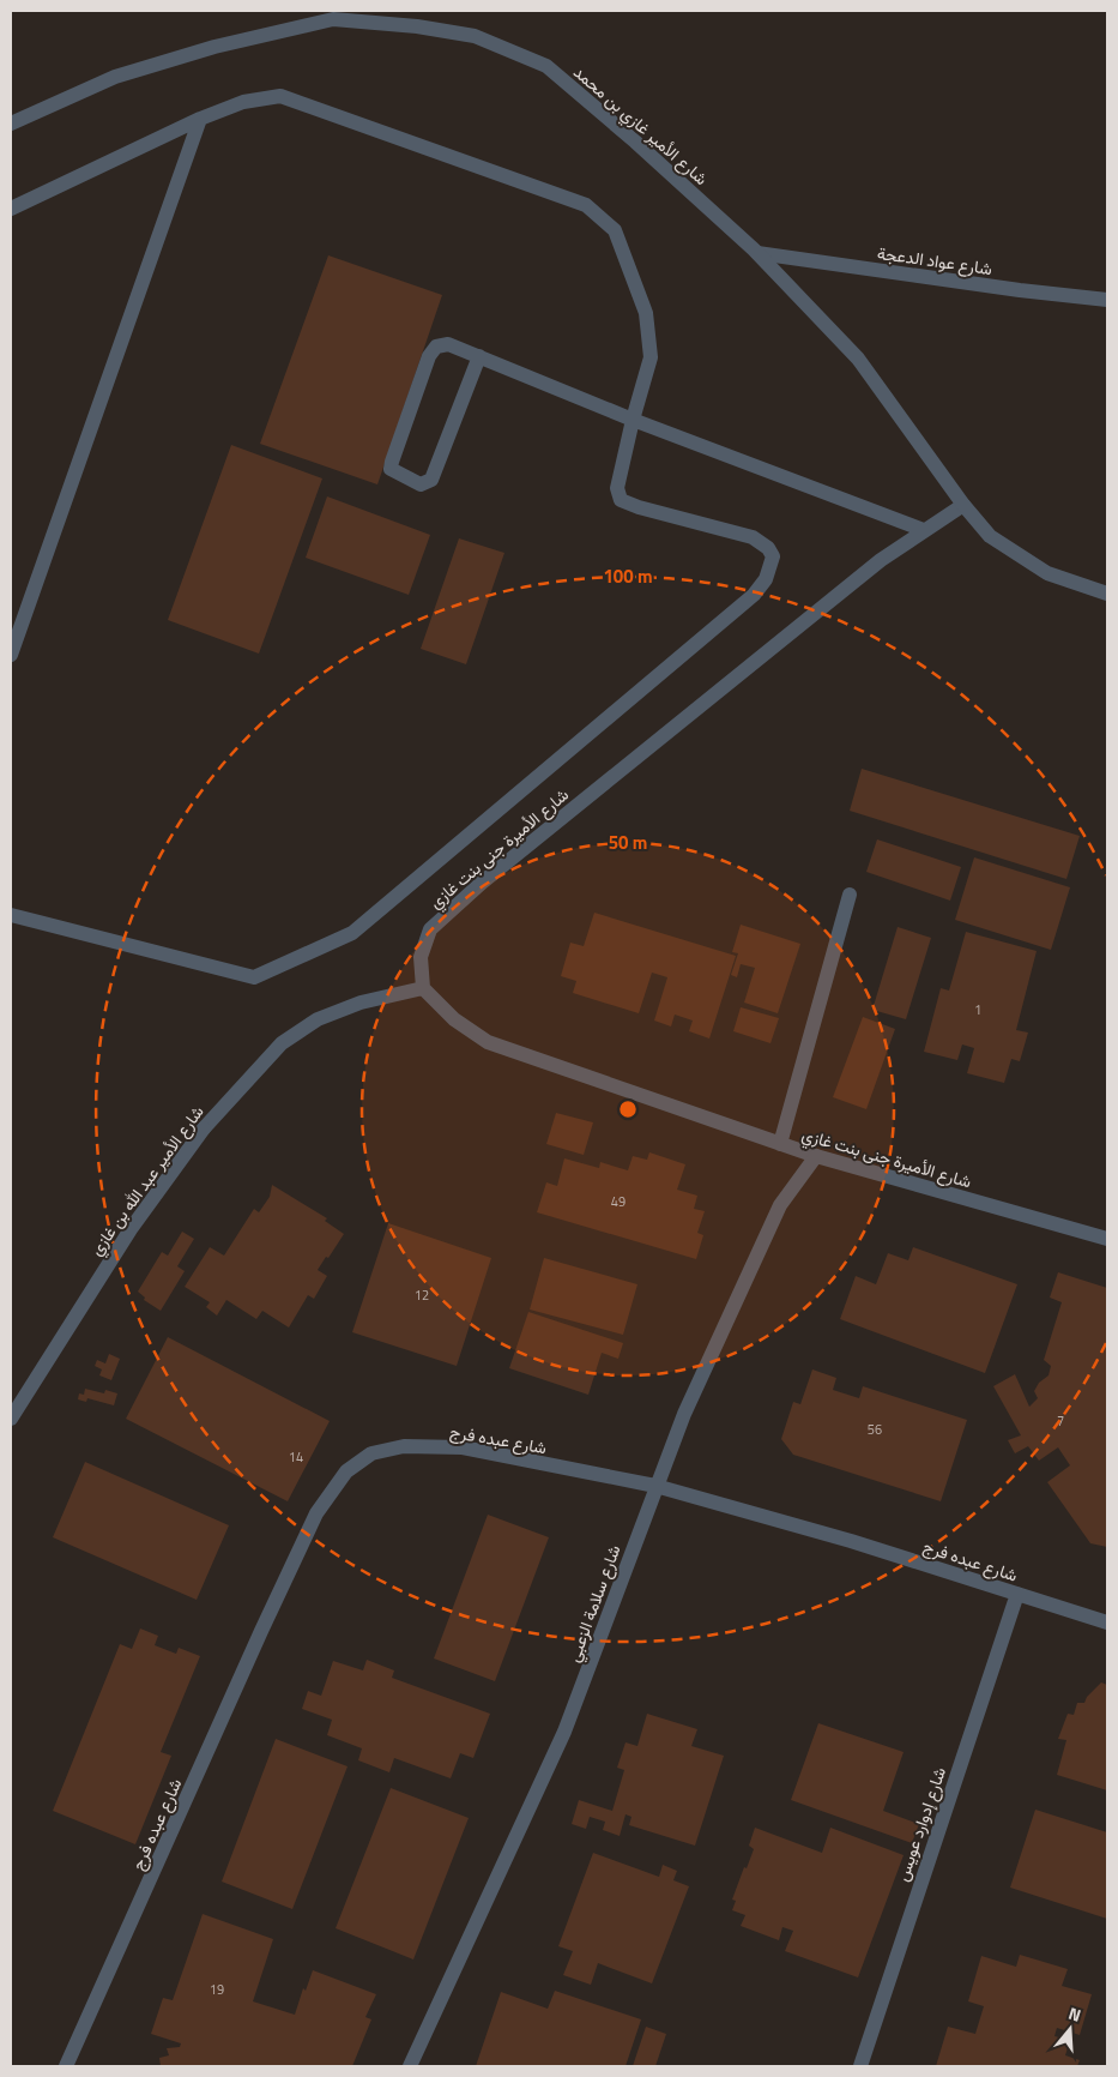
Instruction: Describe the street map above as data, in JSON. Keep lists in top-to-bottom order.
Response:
{
  "streets": {
    "street": [
      "شارع الأمير غازي بن محمد",
      "شارع عواد الدعجة",
      "شارع الأميرة جنى بنت غازي",
      "شارع الأمير عبد الله بن غازي",
      "شارع عبده فرج",
      "شارع سلامة الزعبي",
      "شارع إدوارد عويس"
    ]
  },
  "crossings": [
    ["شارع الأمير غازي بن محمد", "شارع عواد الدعجة"],
    ["شارع الأمير غازي بن محمد", "شارع الأميرة جنى بنت غازي"],
    ["شارع الأميرة جنى بنت غازي", "شارع الأمير عبد الله بن غازي"],
    ["شارع الأميرة جنى بنت غازي", "شارع سلامة الزعبي"],
    ["شارع عبده فرج", "شارع سلامة الزعبي"],
    ["شارع عبده فرج", "شارع إدوارد عويس"]
  ],
  "house_numbers": [
    "1",
    "49",
    "12",
    "7",
    "56",
    "14",
    "19"
  ],
  "north": "top",
  "rings": ["100 m", "50 m"]
}
